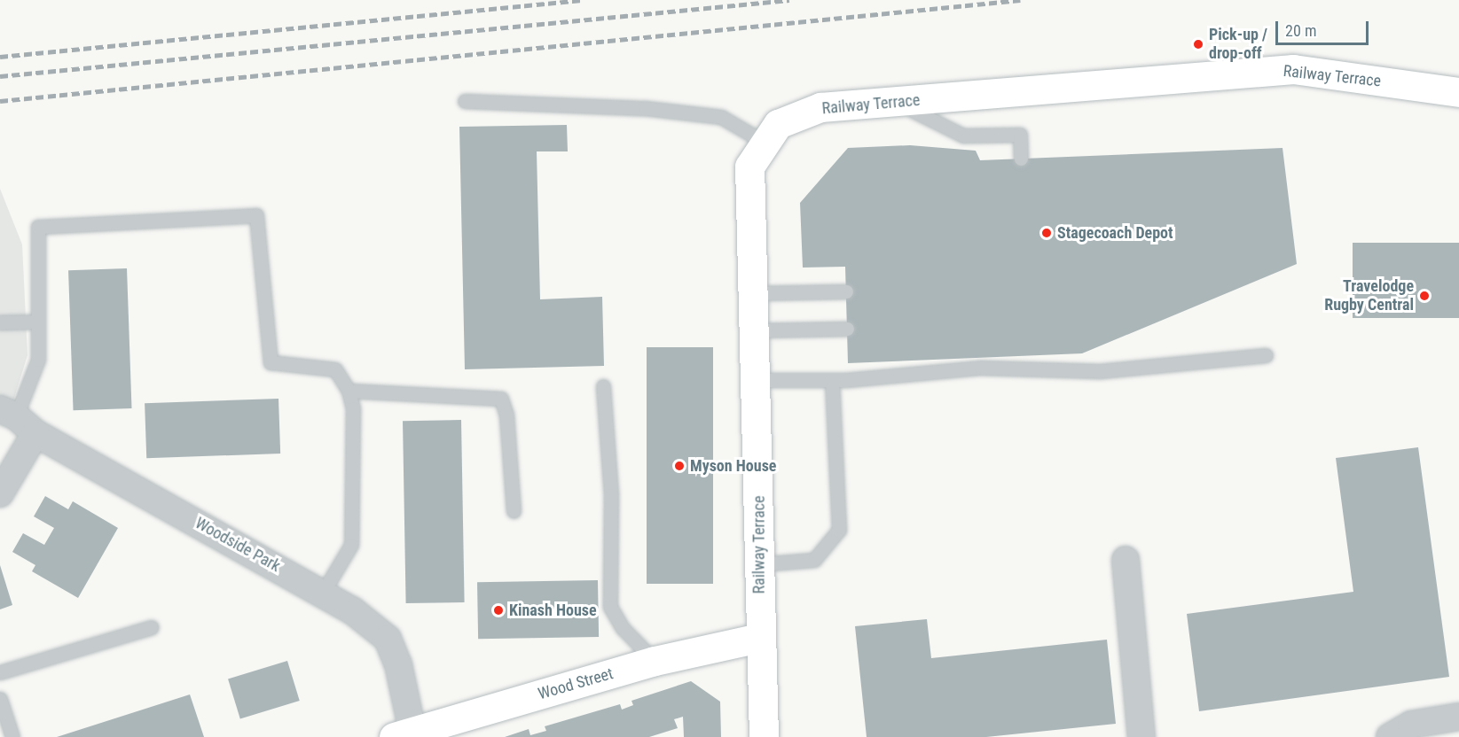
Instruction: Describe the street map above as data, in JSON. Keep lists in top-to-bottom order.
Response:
{
  "streets": {
    "street": ["Railway Terrace", "Woodside Park", "Wood Street"]
  },
  "crossings": [
    ["Railway Terrace", "Wood Street"],
    ["Woodside Park", "Wood Street"]
  ],
  "places": [
    "Pick-up / drop-off",
    "Stagecoach Depot",
    "Travelodge Rugby Central",
    "Myson House",
    "Kinash House"
  ],
  "scale_bar": "20 m"
}
